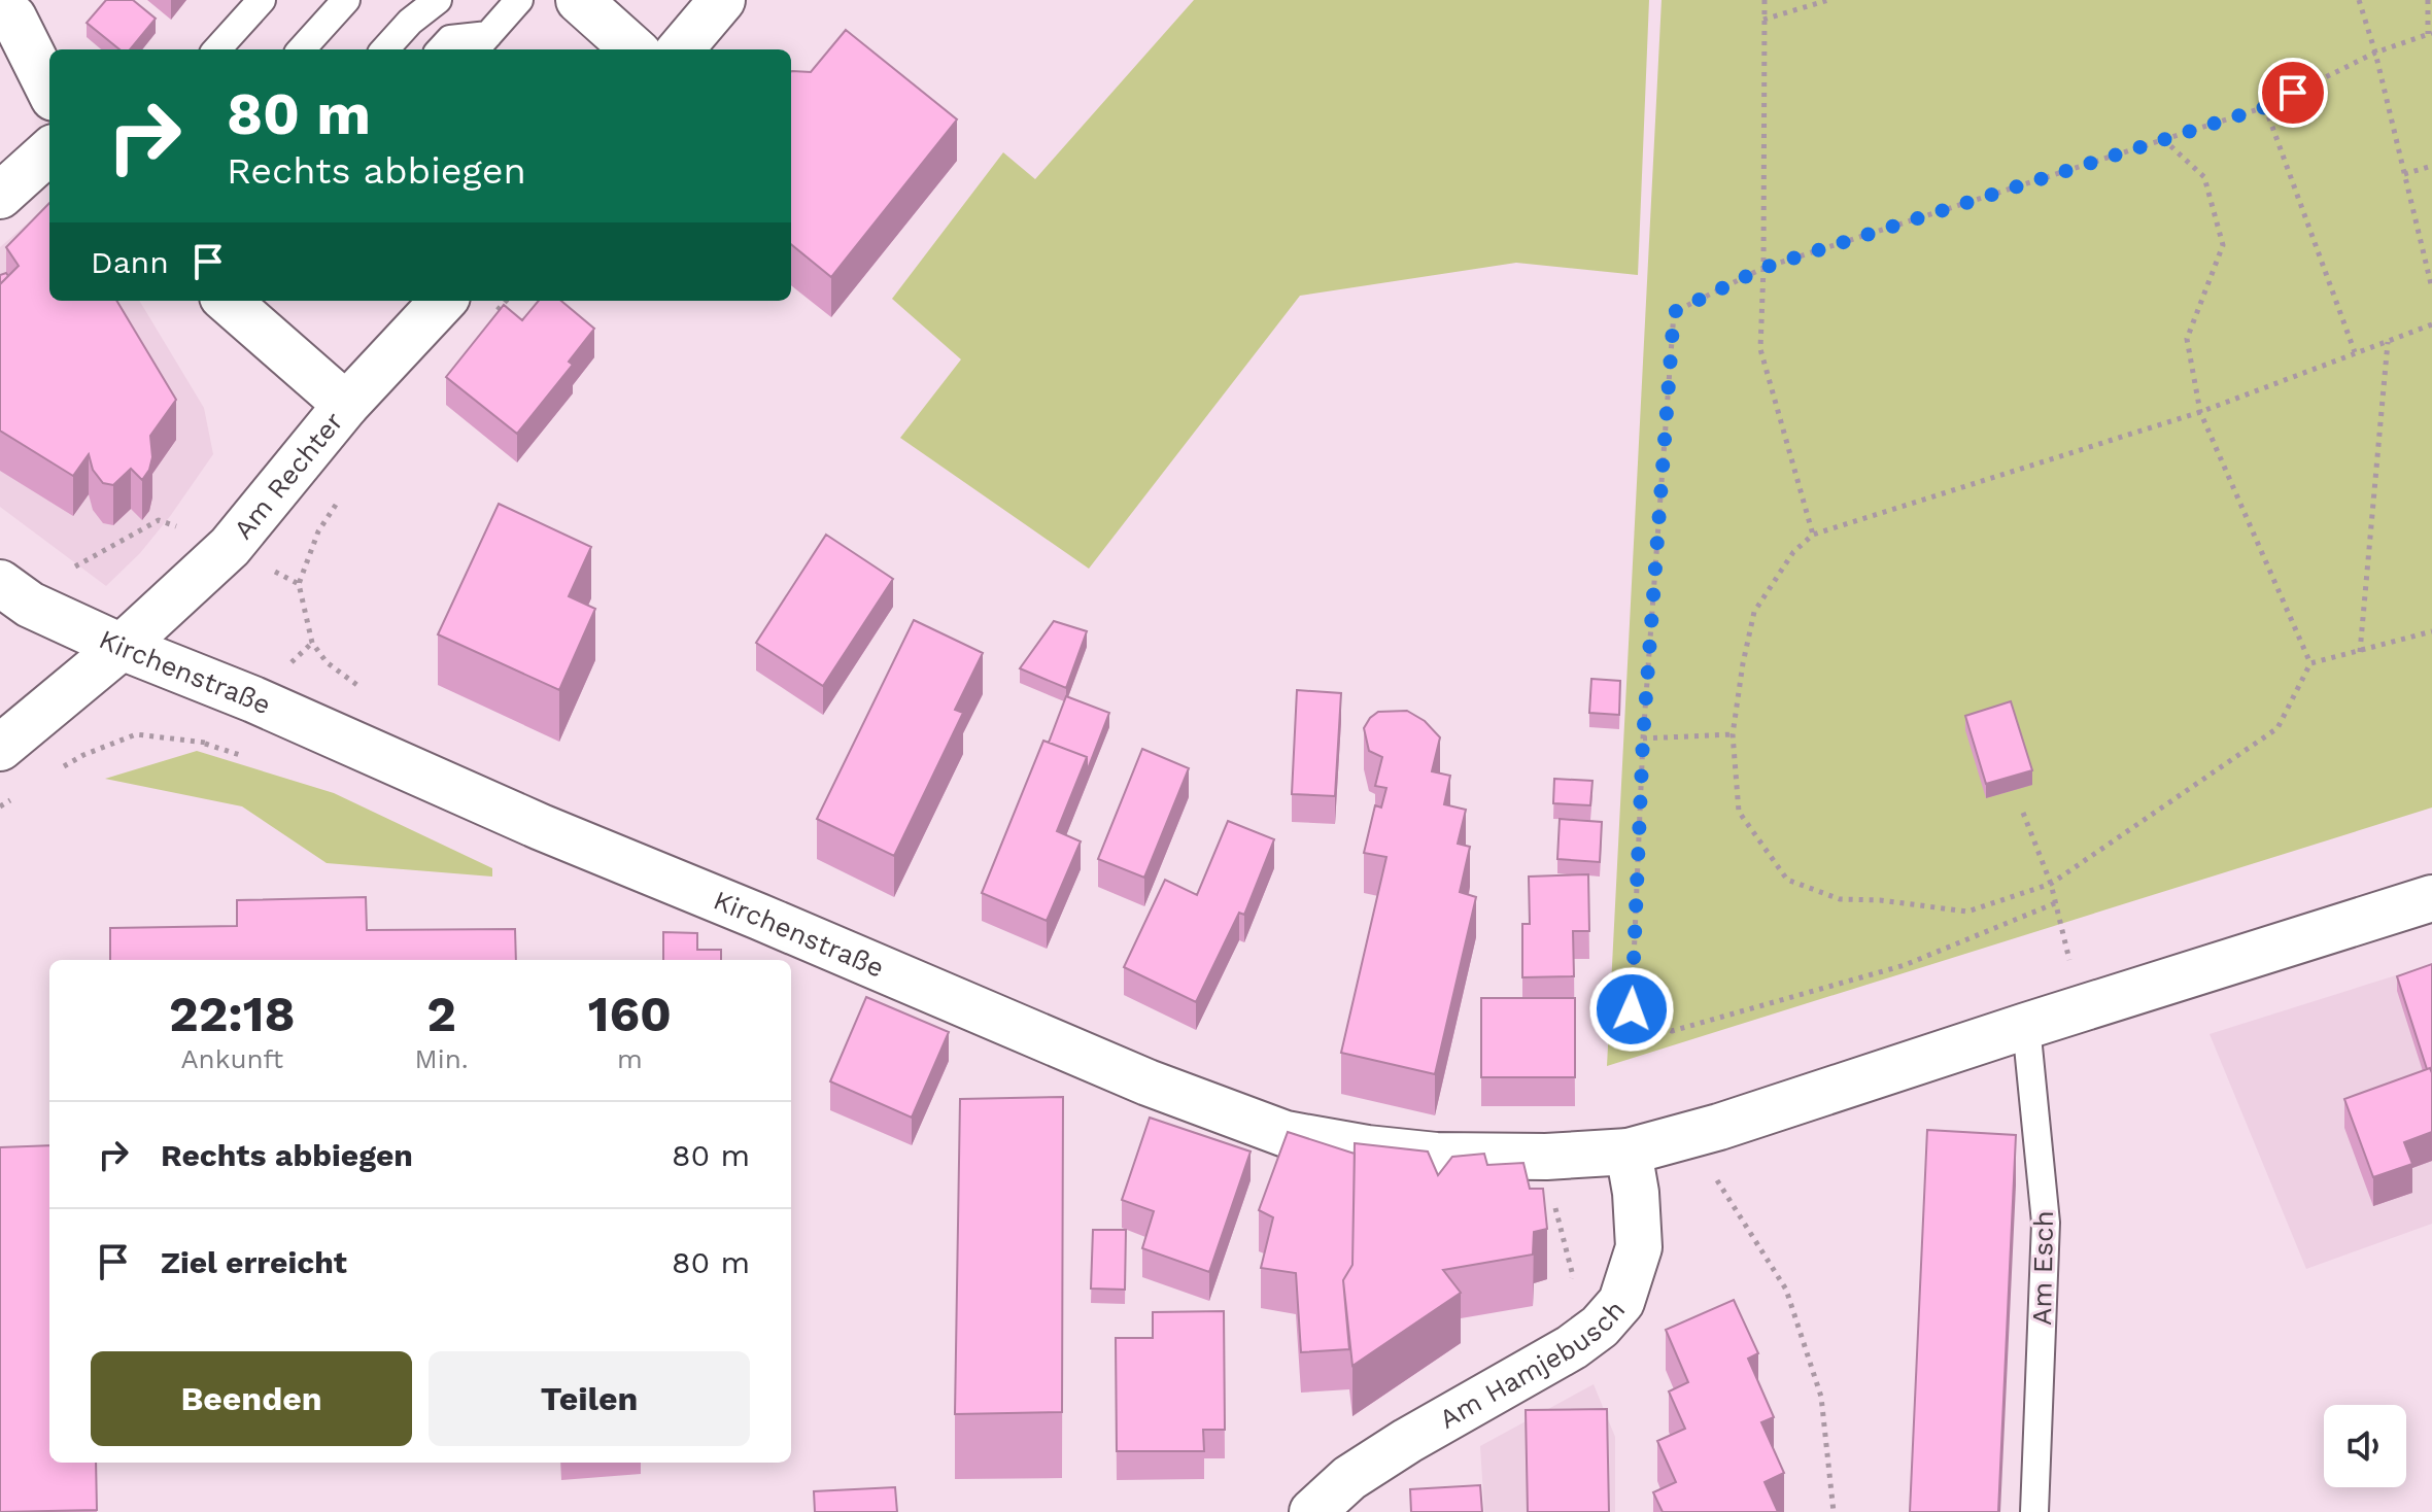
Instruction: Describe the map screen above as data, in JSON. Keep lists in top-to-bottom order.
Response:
{
  "streets": {
    "street": ["Am Rechter", "Kirchenstraße", "Am Hamjebusch"],
    "lane": ["Am Esch"]
  },
  "crossings": [
    ["Am Rechter", "Kirchenstraße"],
    ["Kirchenstraße", "Am Hamjebusch"]
  ],
  "page": {
    "turn": ["80 m", "Rechts abbiegen"],
    "then": "Dann",
    "eta": [
      "22:18",
      "Ankunft",
      "2",
      "Min.",
      "160",
      "m"
    ],
    "list": [
      {
        "name": "Rechts abbiegen",
        "value": "80 m"
      },
      {
        "name": "Ziel erreicht",
        "value": "80 m"
      }
    ],
    "buttons": ["Beenden", "Teilen"]
  }
}
